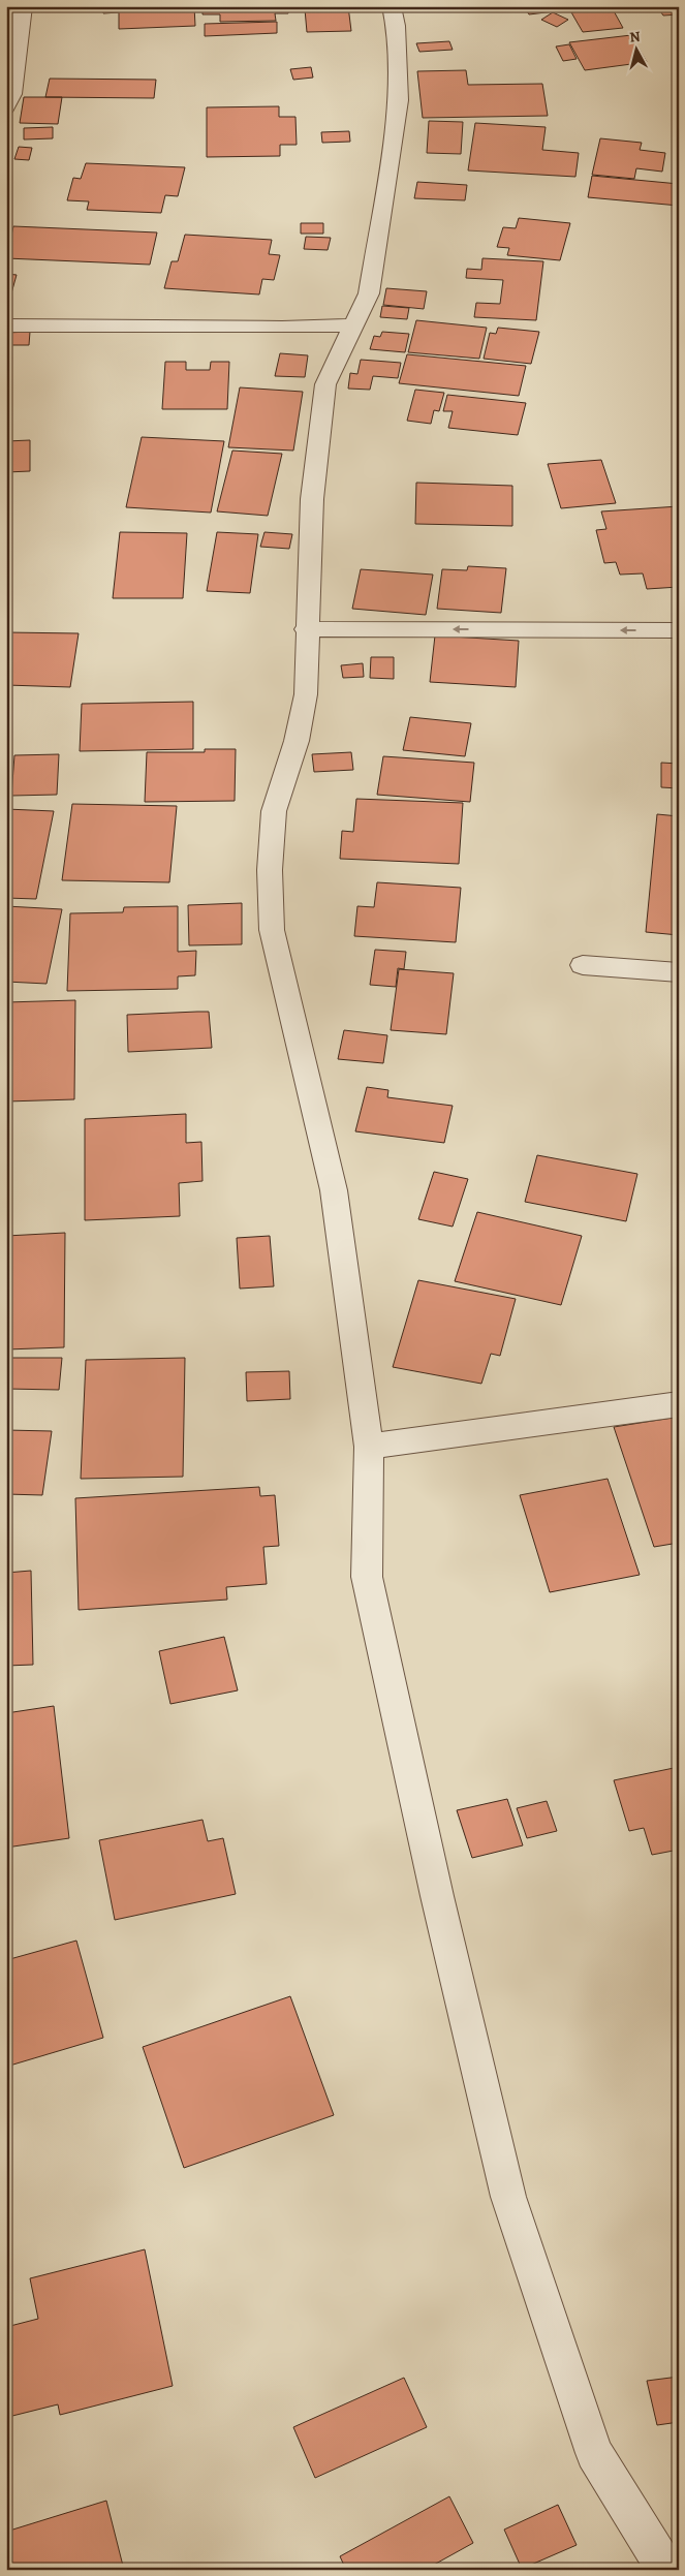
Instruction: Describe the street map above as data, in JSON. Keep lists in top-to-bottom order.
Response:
{
  "north": "top"
}
